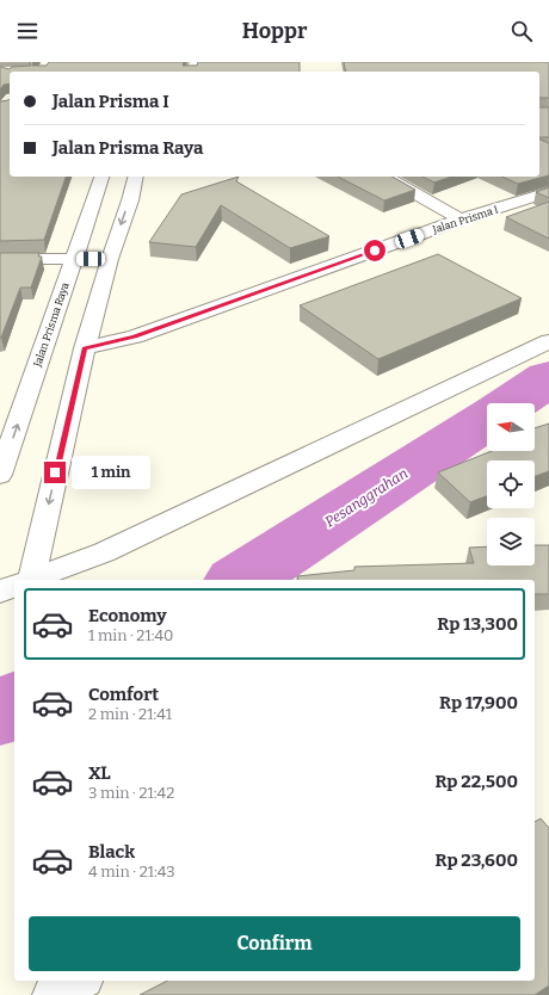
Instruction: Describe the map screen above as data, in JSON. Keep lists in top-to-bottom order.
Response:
{
  "streets": {
    "street": ["Jalan Prisma I", "Jalan Prisma Raya"]
  },
  "water": ["Pesanggrahan"],
  "north": "left",
  "page": {
    "header": "Hoppr",
    "banner": ["Jalan Prisma I", "Jalan Prisma Raya"],
    "bubble": "1 min",
    "list": [
      {
        "name": "Economy",
        "note": "1 min · 21:40",
        "value": "Rp 13,300"
      },
      {
        "name": "Comfort",
        "note": "2 min · 21:41",
        "value": "Rp 17,900"
      },
      {
        "name": "XL",
        "note": "3 min · 21:42",
        "value": "Rp 22,500"
      },
      {
        "name": "Black",
        "note": "4 min · 21:43",
        "value": "Rp 23,600"
      }
    ],
    "buttons": "Confirm"
  }
}
